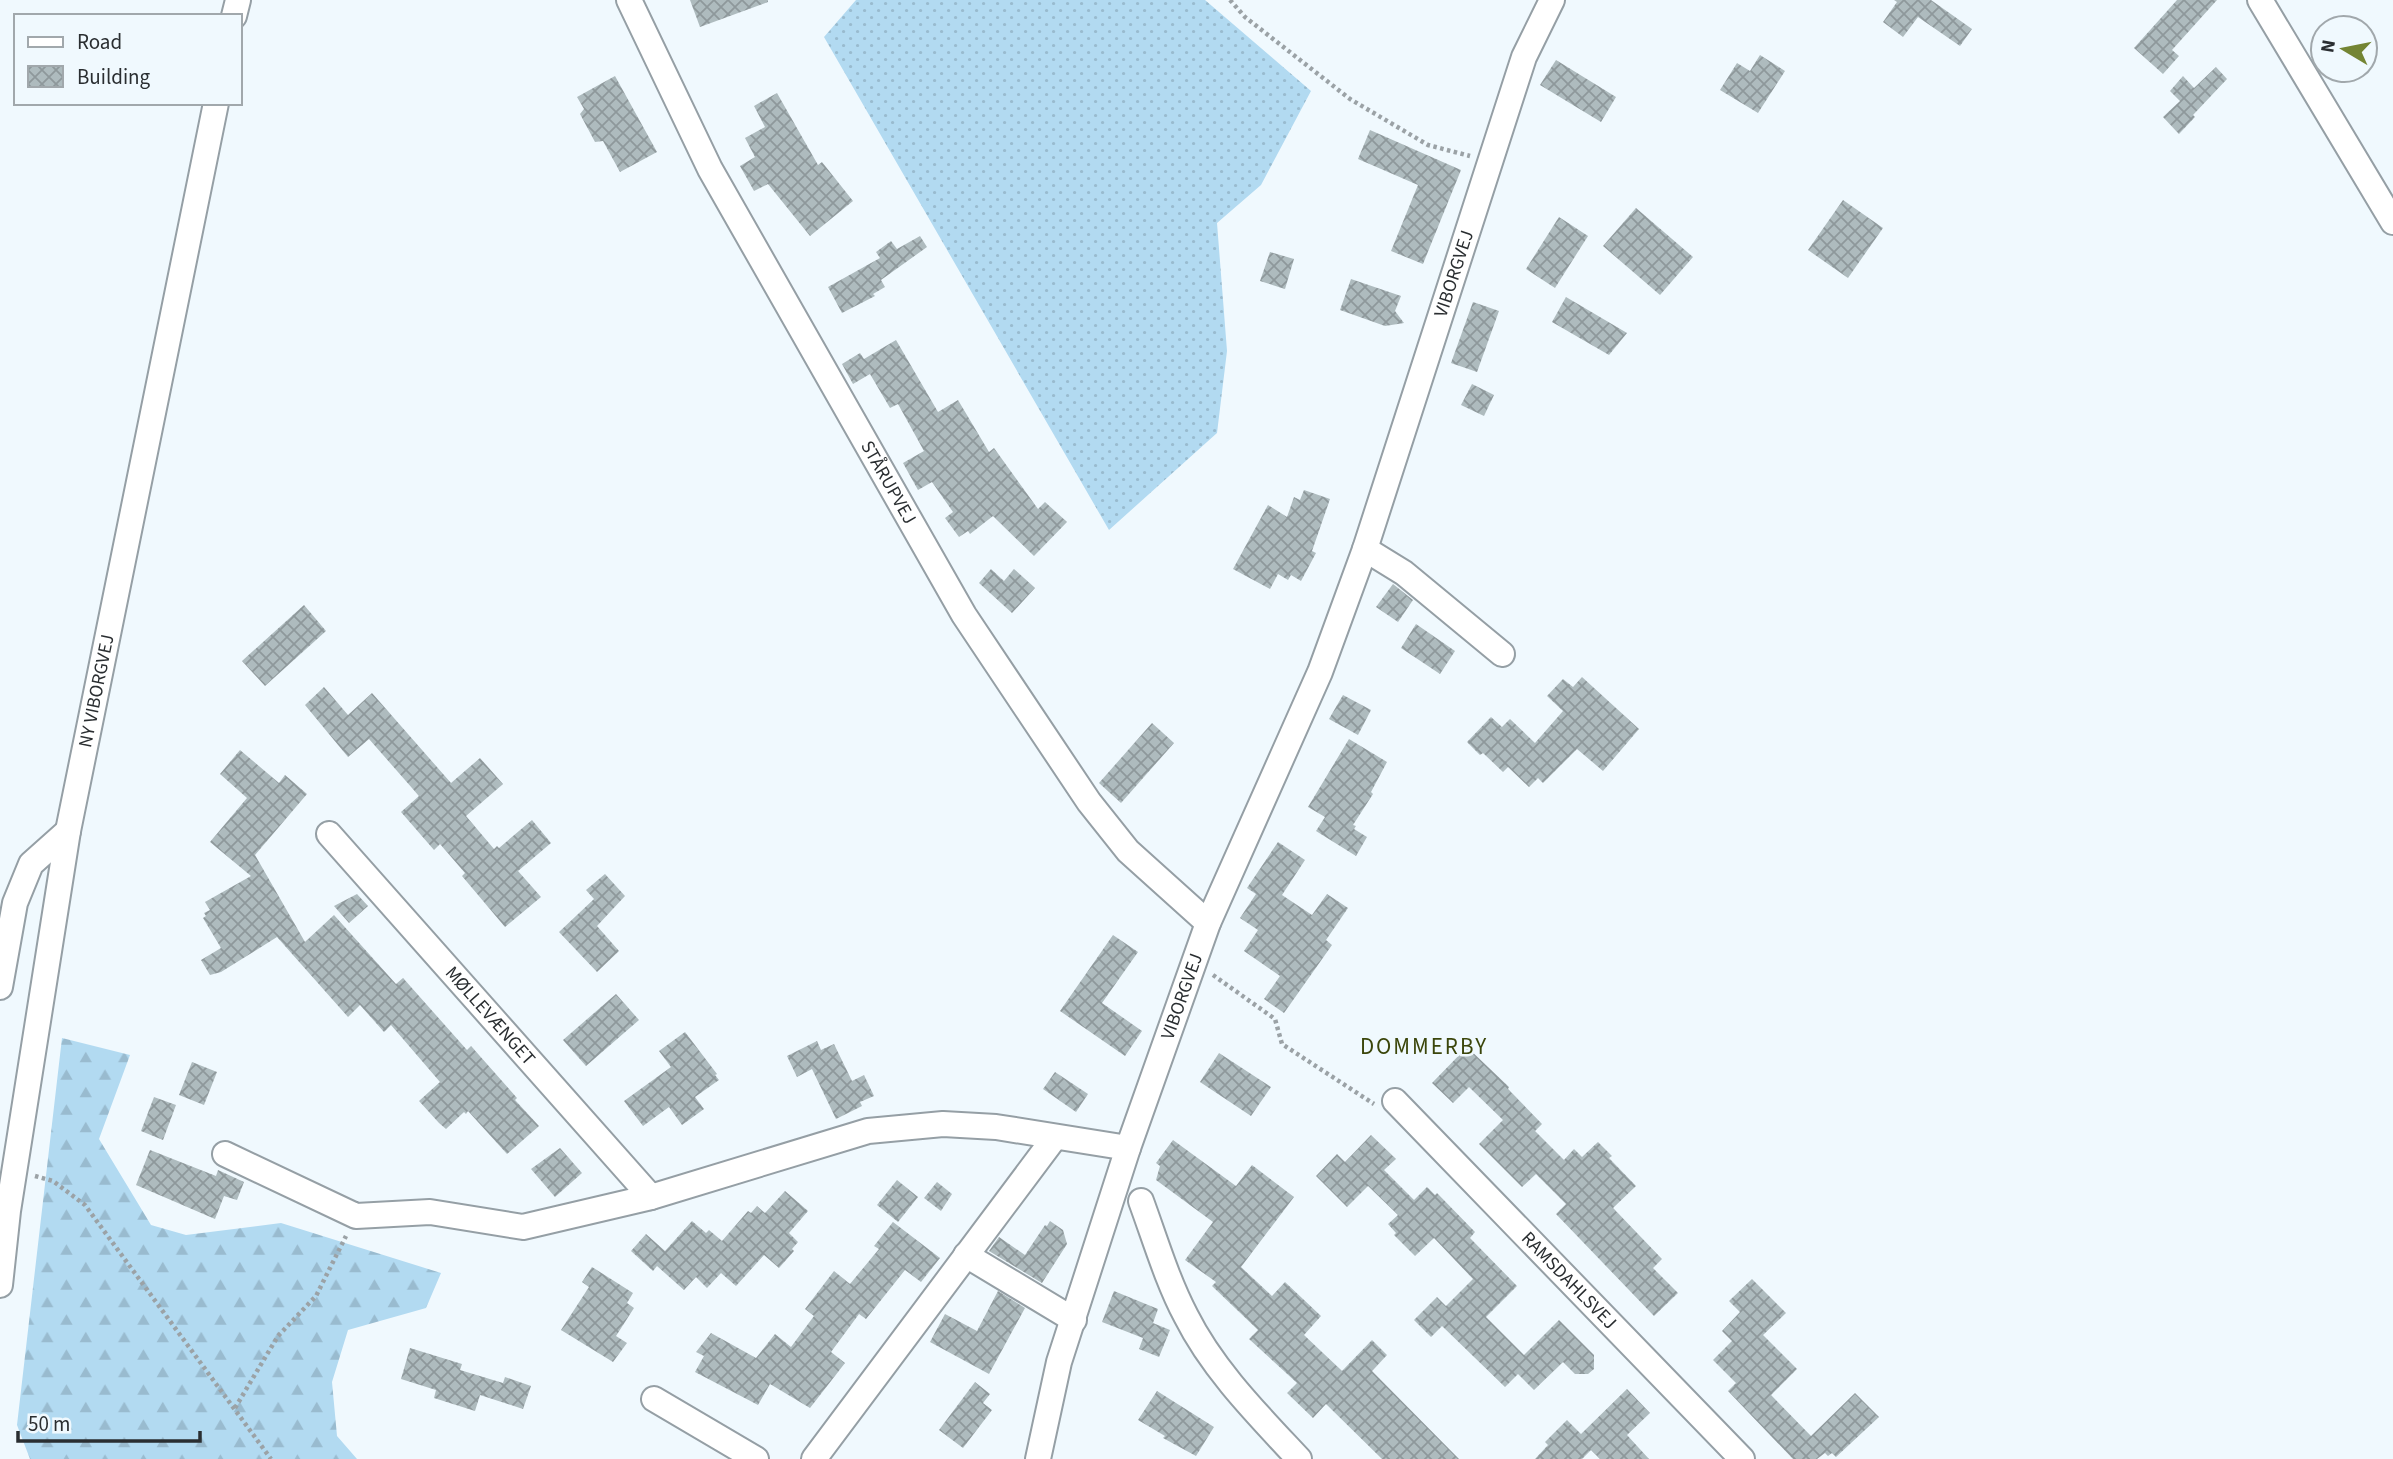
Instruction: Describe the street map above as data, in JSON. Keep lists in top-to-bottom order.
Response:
{
  "streets": {
    "street": [
      "VIBORGVEJ",
      "STÅRUPVEJ",
      "NY VIBORGVEJ",
      "MØLLEVÆNGET",
      "RAMSDAHLSVEJ"
    ]
  },
  "crossings": [
    ["VIBORGVEJ", "STÅRUPVEJ"]
  ],
  "districts": ["DOMMERBY"],
  "legend": ["Road", "Building"],
  "scale_bar": "50 m",
  "north": "left"
}
